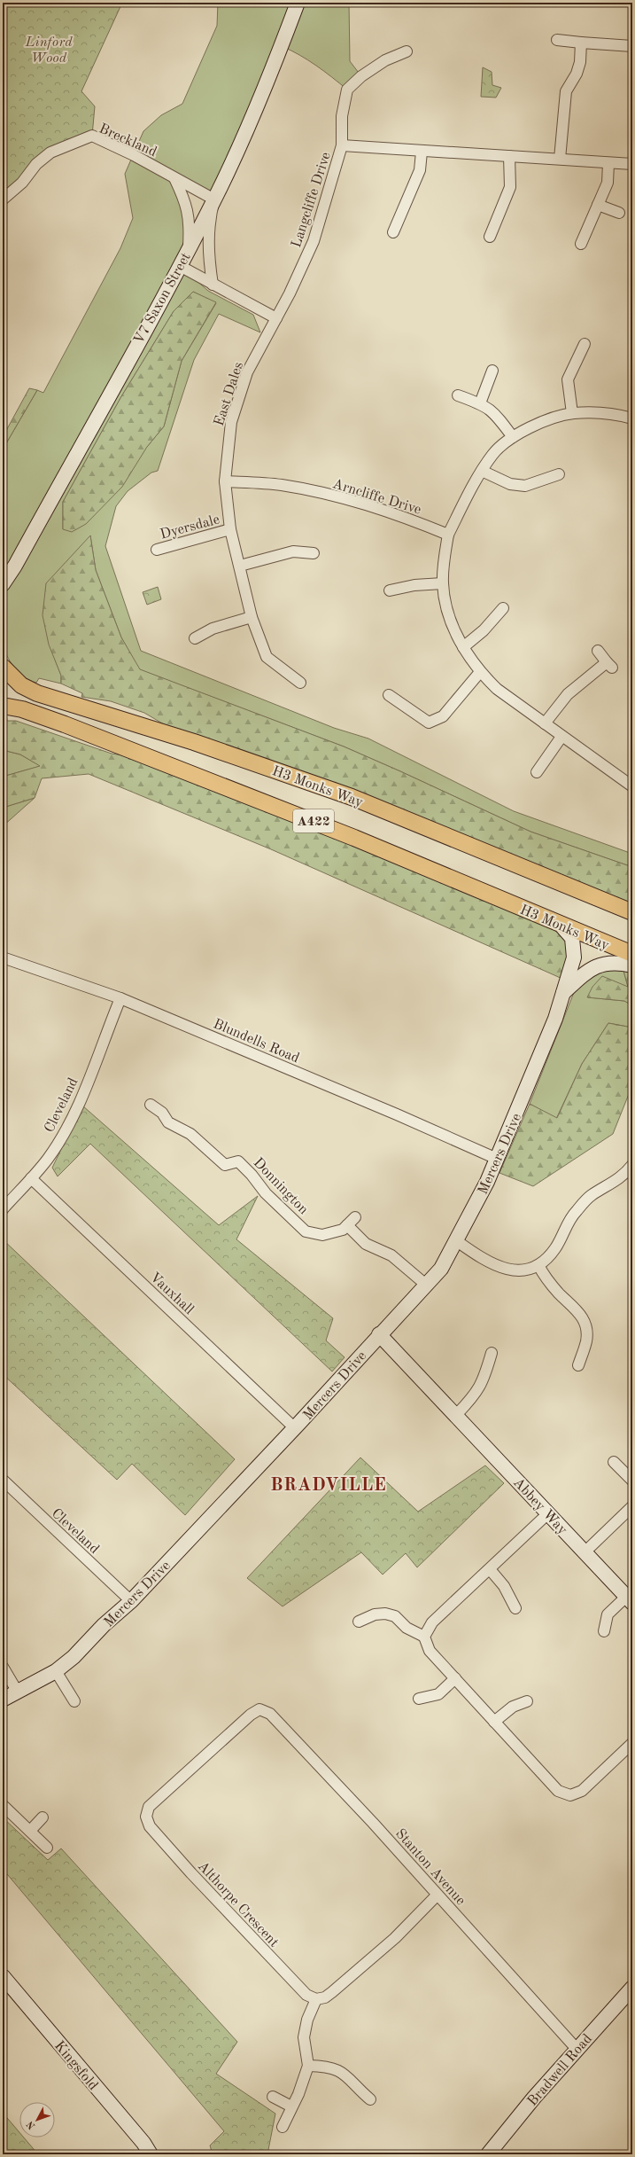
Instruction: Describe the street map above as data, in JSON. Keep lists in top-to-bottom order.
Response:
{
  "streets": {
    "main road": ["H3 Monks Way", "A422"],
    "street": [
      "Breckland",
      "Langcliffe Drive",
      "V7 Saxon Street",
      "East Dales",
      "Arncliffe Drive",
      "Dyersdale",
      "Blundells Road",
      "Cleveland",
      "Mercers Drive",
      "Donnington",
      "Vauxhall",
      "Abbey Way",
      "Stanton Avenue",
      "Althorpe Crescent",
      "Kingsfold",
      "Bradwell Road"
    ]
  },
  "crossings": [
    ["Breckland", "V7 Saxon Street"],
    ["Langcliffe Drive", "East Dales"],
    ["East Dales", "Arncliffe Drive"],
    ["East Dales", "Dyersdale"],
    ["H3 Monks Way", "Mercers Drive"],
    ["Blundells Road", "Cleveland"],
    ["Blundells Road", "Mercers Drive"],
    ["Cleveland", "Mercers Drive"],
    ["Cleveland", "Vauxhall"],
    ["Mercers Drive", "Vauxhall"],
    ["Mercers Drive", "Abbey Way"],
    ["Stanton Avenue", "Althorpe Crescent"],
    ["Stanton Avenue", "Bradwell Road"]
  ],
  "districts": ["BRADVILLE"],
  "parks": ["Linford Wood"],
  "north": "bottom left"
}
